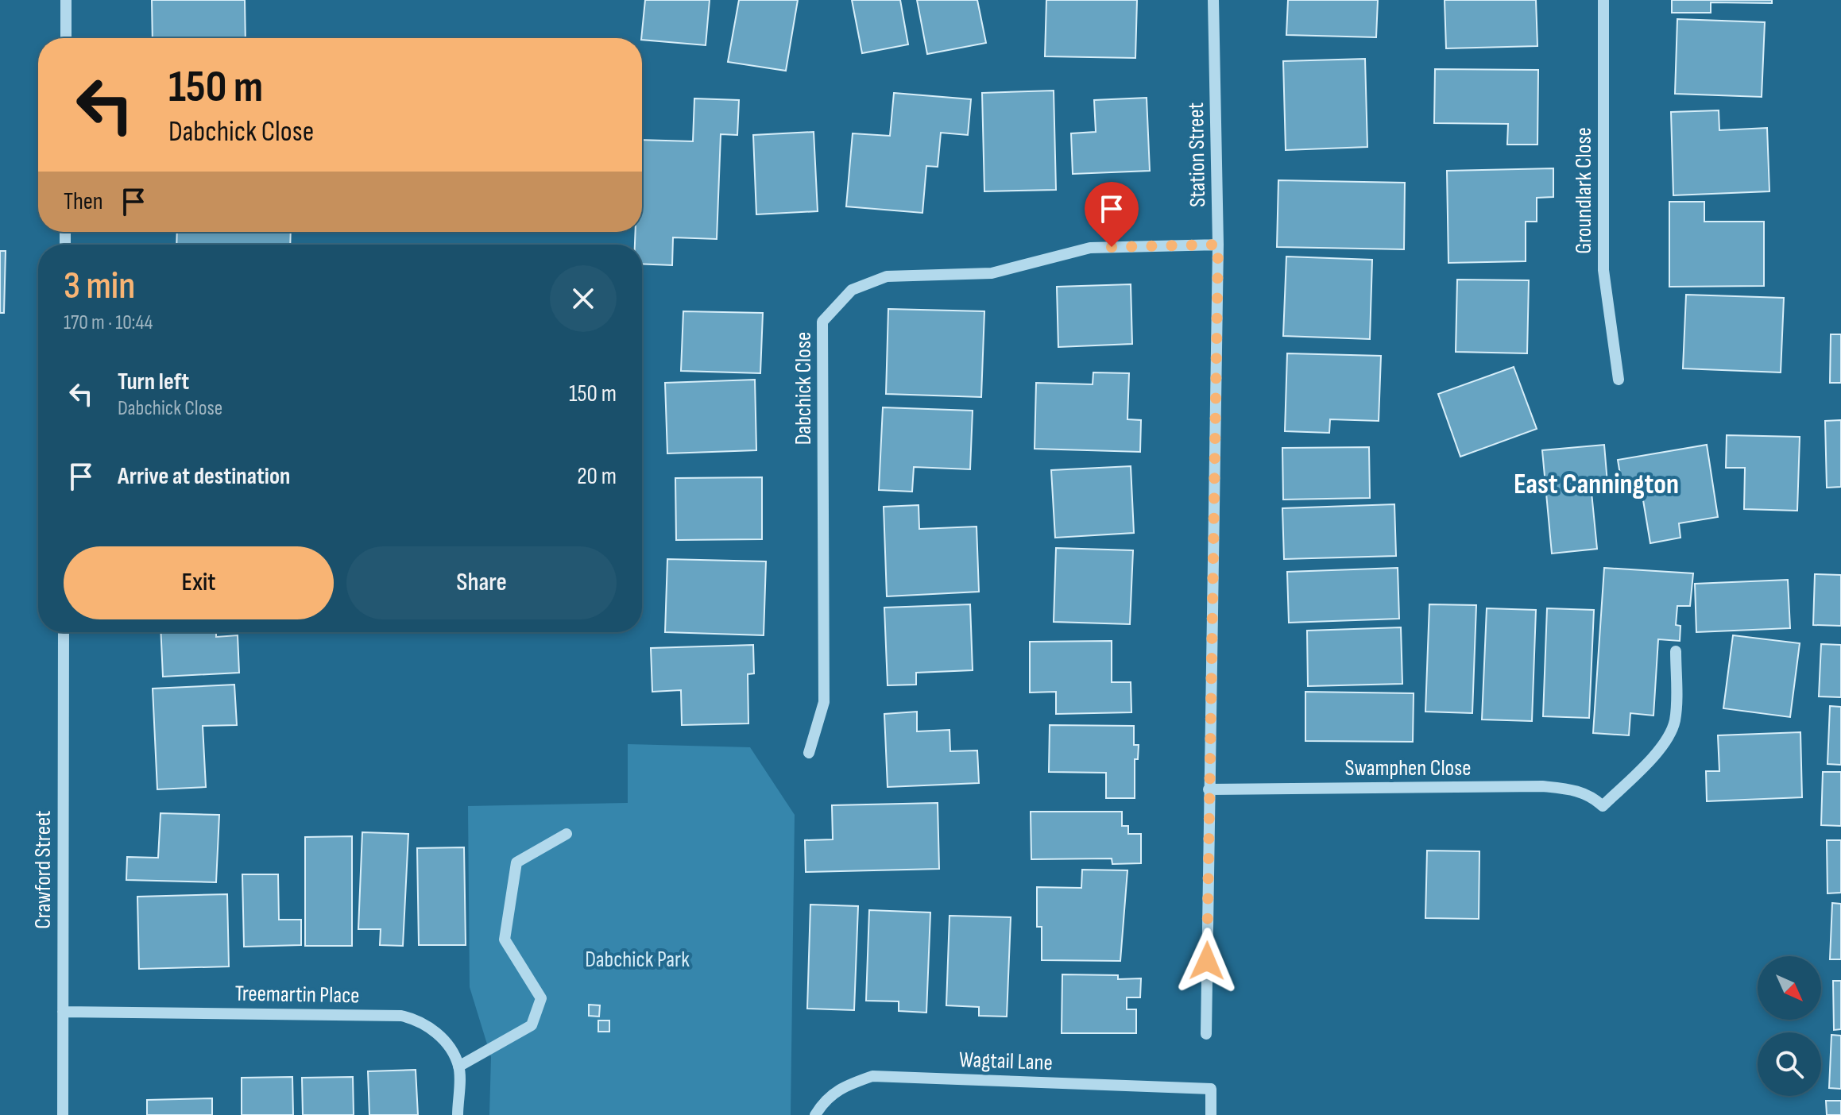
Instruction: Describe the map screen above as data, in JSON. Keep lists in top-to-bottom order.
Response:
{
  "streets": {
    "street": [
      "Station Street",
      "Groundlark Close",
      "Dabchick Close",
      "Swamphen Close",
      "Crawford Street",
      "Treemartin Place",
      "Wagtail Lane"
    ]
  },
  "crossings": [
    ["Station Street", "Dabchick Close"],
    ["Station Street", "Swamphen Close"],
    ["Crawford Street", "Treemartin Place"]
  ],
  "districts": ["East Cannington"],
  "parks": ["Dabchick Park"],
  "north": "bottom right",
  "page": {
    "turn": ["150 m", "Dabchick Close"],
    "then": "Then",
    "heading": ["3 min", "170 m · 10:44"],
    "list": [
      {
        "name": "Turn left",
        "note": "Dabchick Close",
        "value": "150 m"
      },
      {
        "name": "Arrive at destination",
        "value": "20 m"
      }
    ],
    "buttons": ["Exit", "Share"]
  }
}
